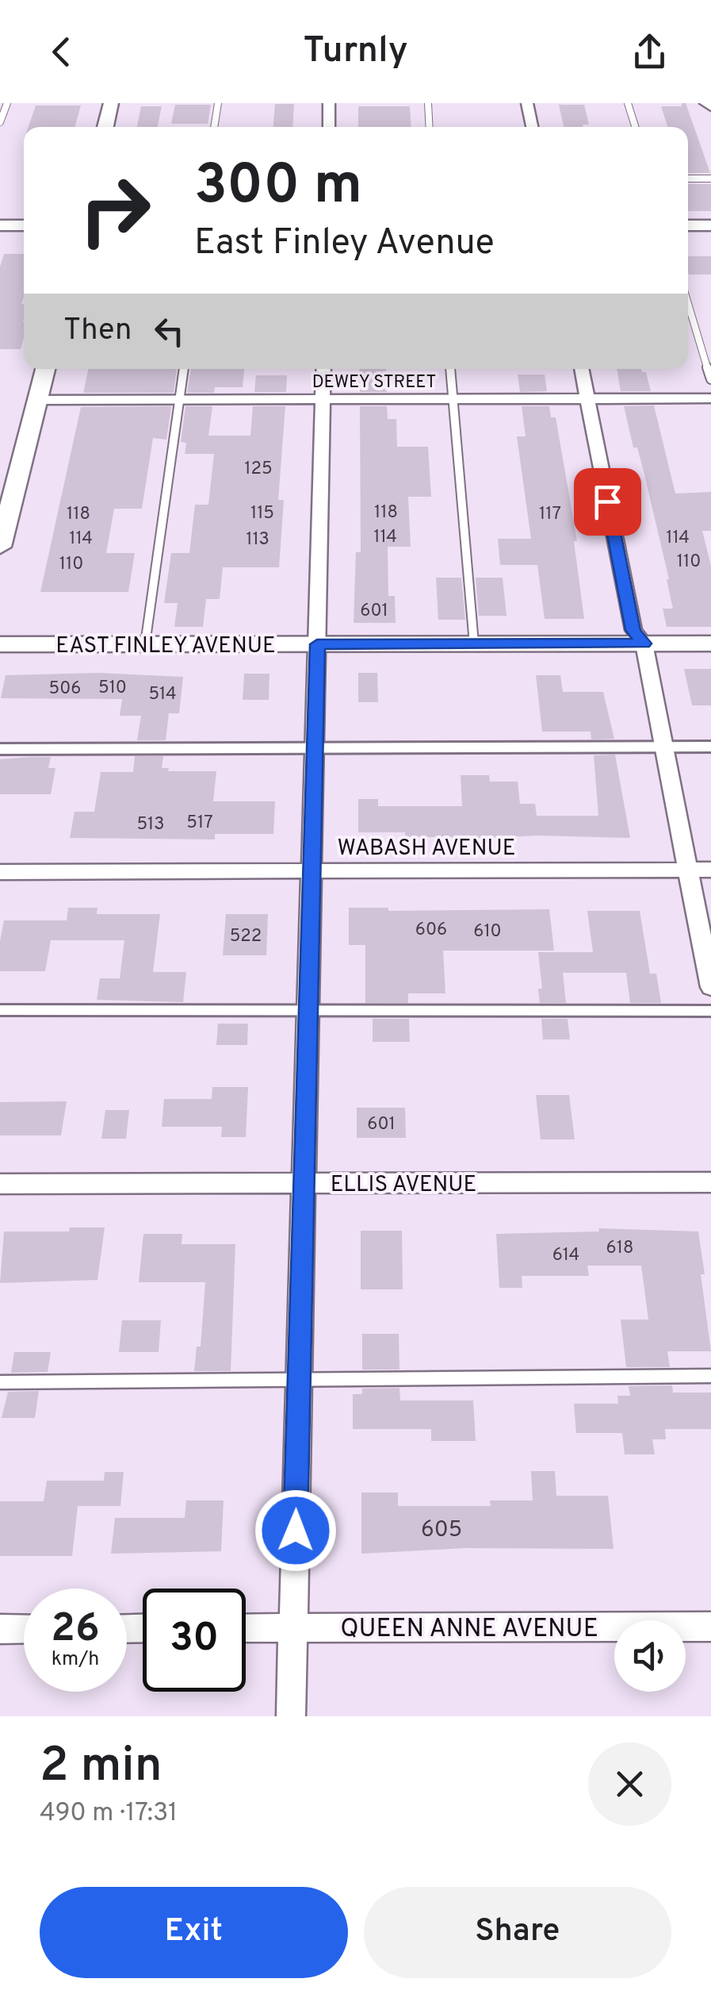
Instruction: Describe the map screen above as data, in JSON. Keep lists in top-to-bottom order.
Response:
{
  "streets": {
    "main road": ["EAST FINLEY AVENUE"],
    "street": [
      "DEWEY STREET",
      "WABASH AVENUE",
      "ELLIS AVENUE",
      "QUEEN ANNE AVENUE"
    ]
  },
  "house_numbers": [
    "125",
    "118",
    "115",
    "118",
    "117",
    "114",
    "114",
    "114",
    "113",
    "110",
    "110",
    "601",
    "510",
    "506",
    "514",
    "517",
    "513",
    "606",
    "610",
    "522",
    "601",
    "618",
    "614",
    "605"
  ],
  "page": {
    "header": "Turnly",
    "turn": ["300 m", "East Finley Avenue"],
    "then": "Then",
    "speed": "26 km/h",
    "limit": "30",
    "heading": ["2 min", "490 m · 17:31"],
    "buttons": ["Exit", "Share"]
  }
}
